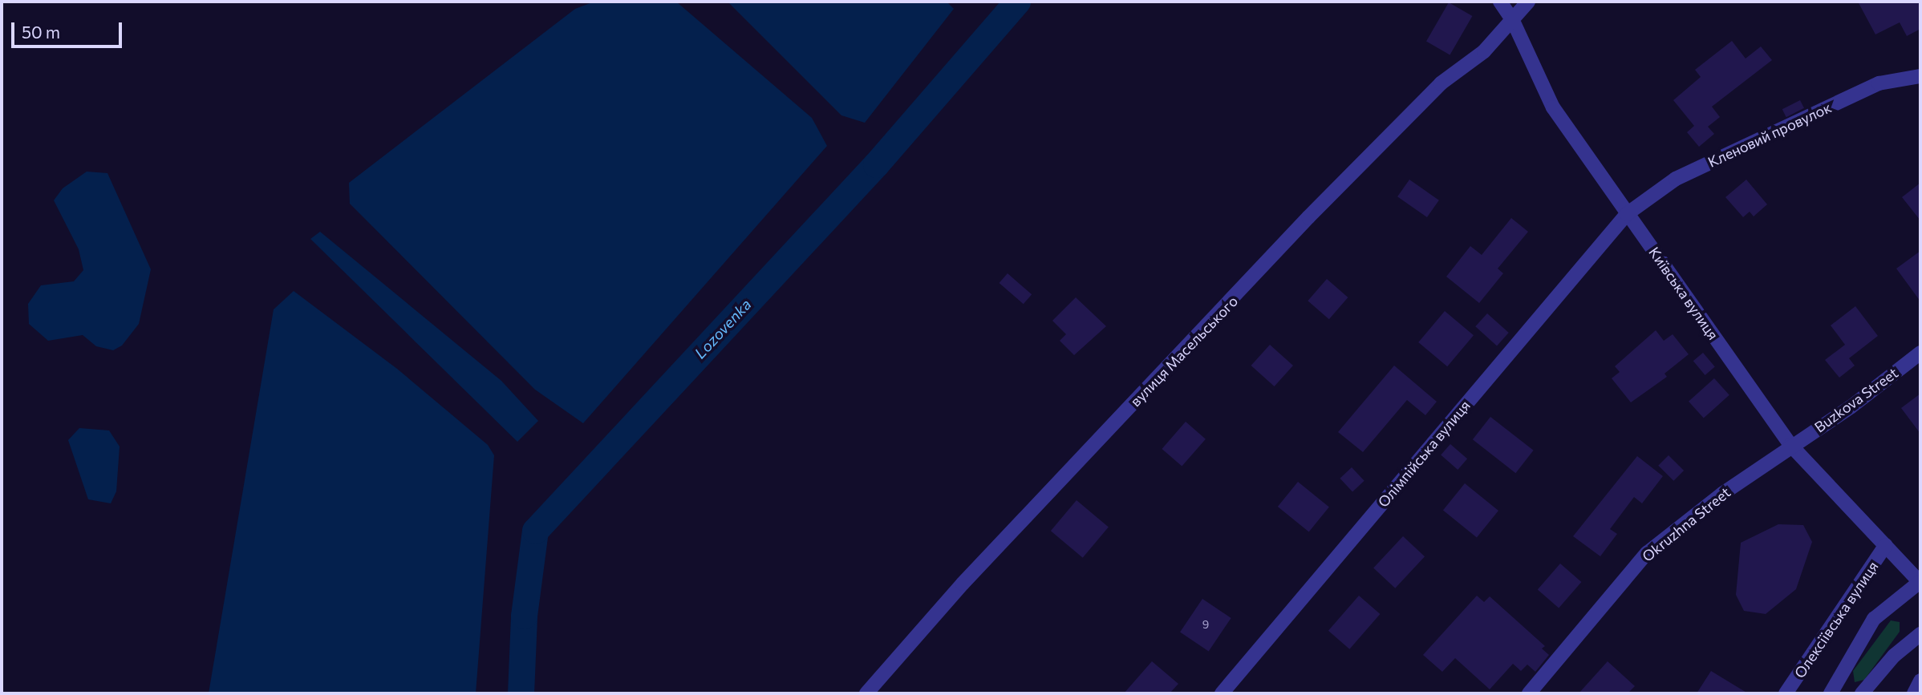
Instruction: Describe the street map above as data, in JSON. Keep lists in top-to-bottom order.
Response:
{
  "streets": {
    "street": [
      "Кленовий провулок",
      "Київська вулиця",
      "вулиця Масельського",
      "Buzkova Street",
      "Олімпійська вулиця",
      "Okruzhna Street",
      "Олексіївська вулиця"
    ]
  },
  "crossings": [
    ["Кленовий провулок", "Київська вулиця"],
    ["Кленовий провулок", "Олімпійська вулиця"],
    ["Київська вулиця", "вулиця Масельського"],
    ["Київська вулиця", "Buzkova Street"],
    ["Київська вулиця", "Олімпійська вулиця"],
    ["Київська вулиця", "Okruzhna Street"],
    ["Київська вулиця", "Олексіївська вулиця"],
    ["Buzkova Street", "Okruzhna Street"]
  ],
  "water": ["Lozovenka"],
  "house_numbers": ["9"],
  "scale_bar": "50 m"
}
